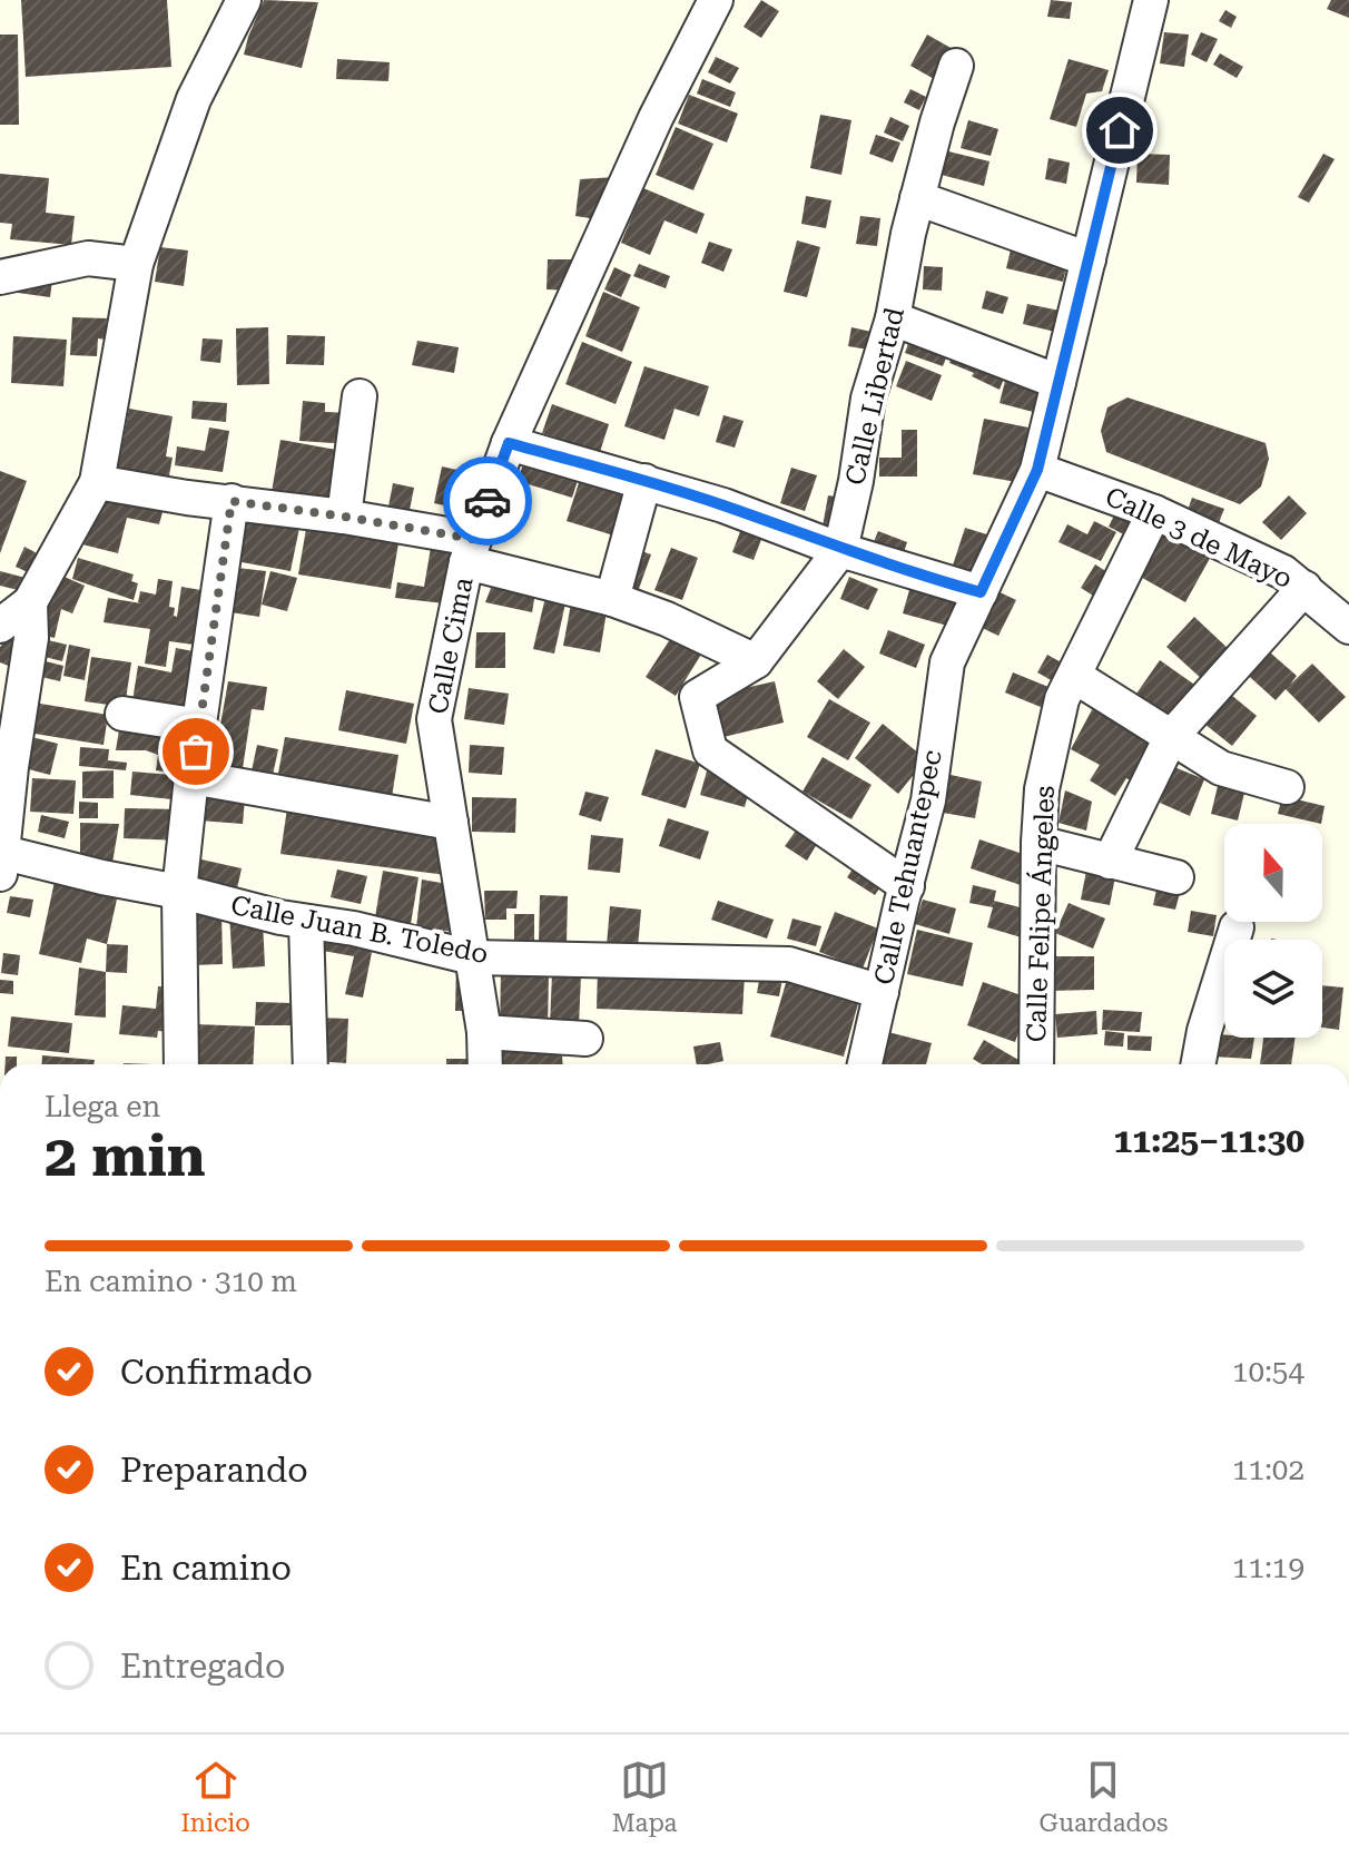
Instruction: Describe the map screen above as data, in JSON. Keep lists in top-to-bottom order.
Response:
{
  "streets": {
    "street": [
      "Calle Libertad",
      "Calle 3 de Mayo",
      "Calle Cima",
      "Calle Tehuantepec",
      "Calle Felipe Ángeles",
      "Calle Juan B. Toledo"
    ]
  },
  "crossings": [
    ["Calle Libertad", "Calle Tehuantepec"],
    ["Calle 3 de Mayo", "Calle Tehuantepec"],
    ["Calle 3 de Mayo", "Calle Felipe Ángeles"],
    ["Calle Cima", "Calle Juan B. Toledo"],
    ["Calle Tehuantepec", "Calle Juan B. Toledo"]
  ],
  "north": "top",
  "page": {
    "heading": ["2 min", "Llega en", "11:25–11:30"],
    "bar": "En camino · 310 m",
    "list": [
      ["Confirmado", "10:54"],
      ["Preparando", "11:02"],
      ["En camino", "11:19"],
      "Entregado"
    ],
    "tabs": ["Inicio", "Mapa", "Guardados"]
  }
}
